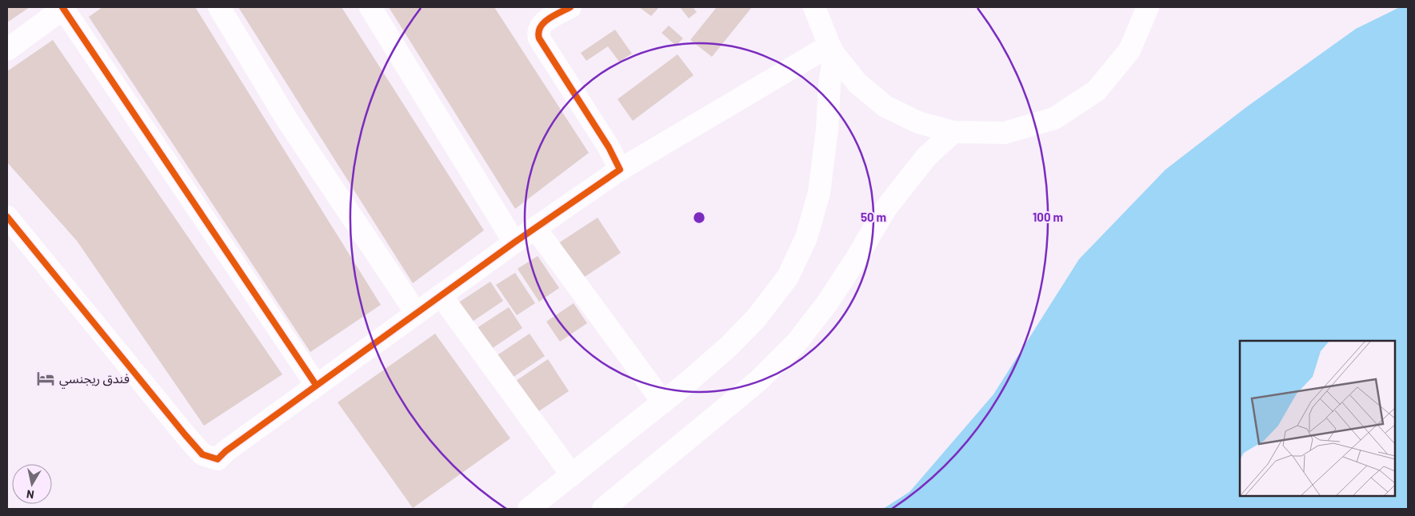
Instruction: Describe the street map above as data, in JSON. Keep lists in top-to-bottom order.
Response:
{
  "places": {
    "hotel": ["فندق ريجنسي"]
  },
  "north": "bottom",
  "rings": ["50 m", "100 m"]
}
